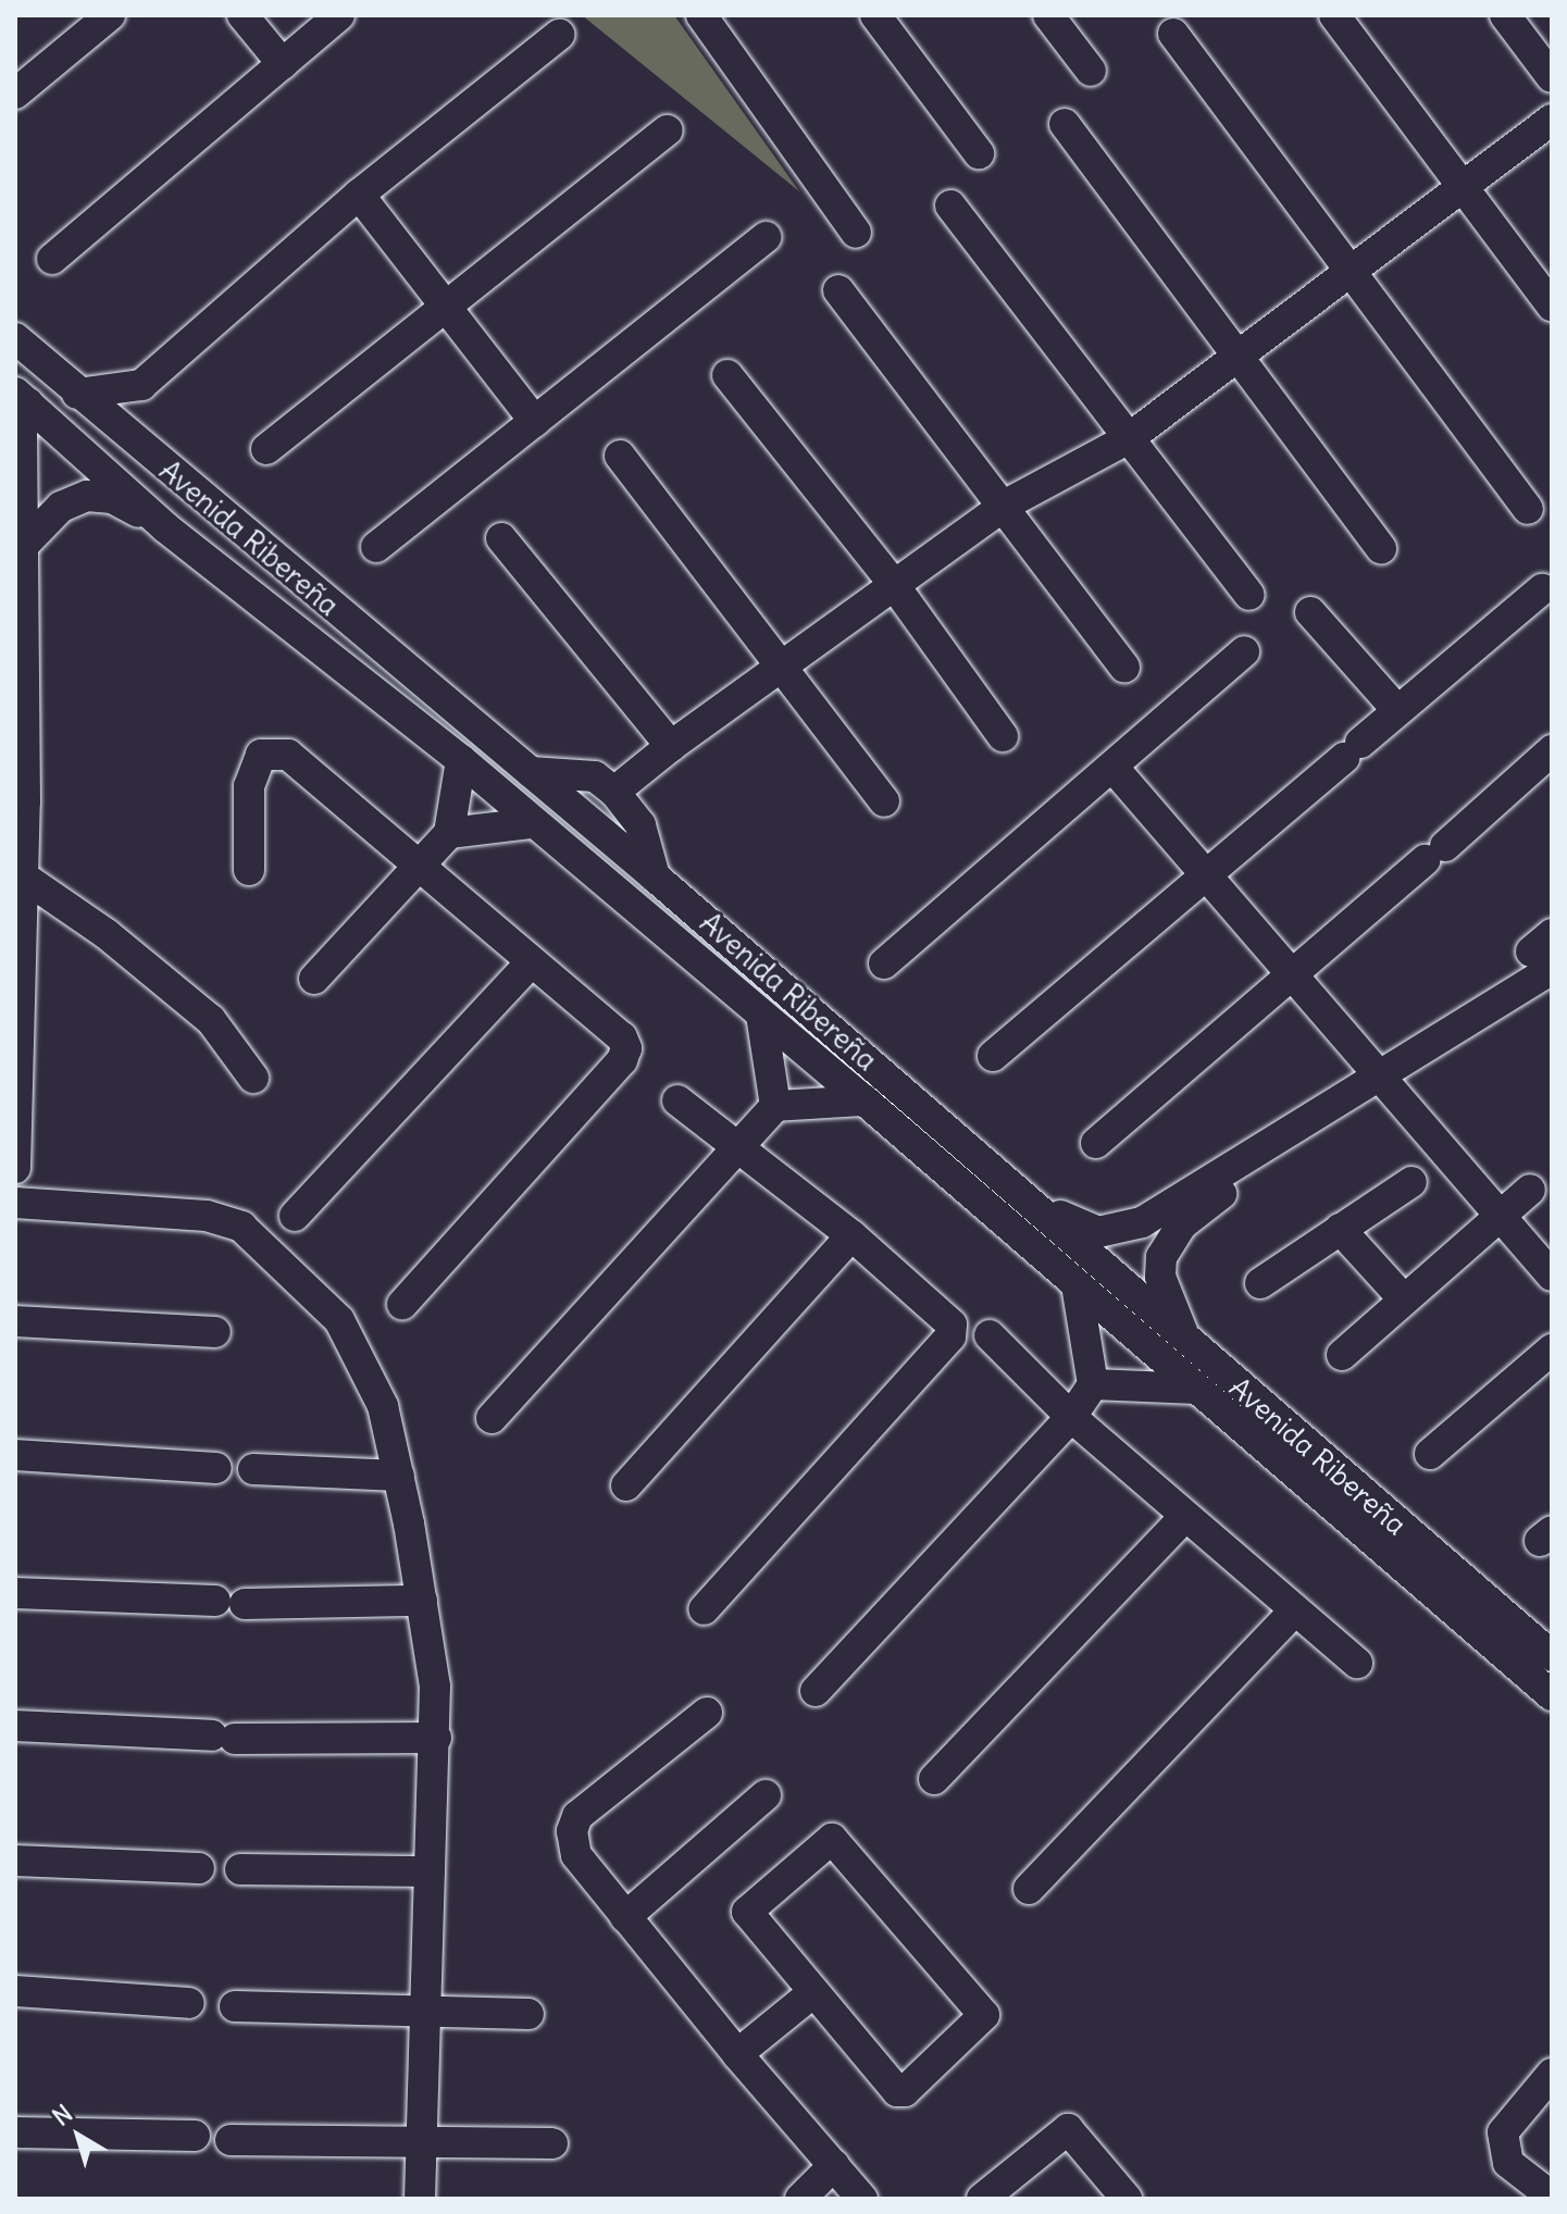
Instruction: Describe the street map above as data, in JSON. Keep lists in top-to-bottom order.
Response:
{
  "streets": {
    "street": ["Avenida Ribereña"]
  },
  "north": "top left"
}
